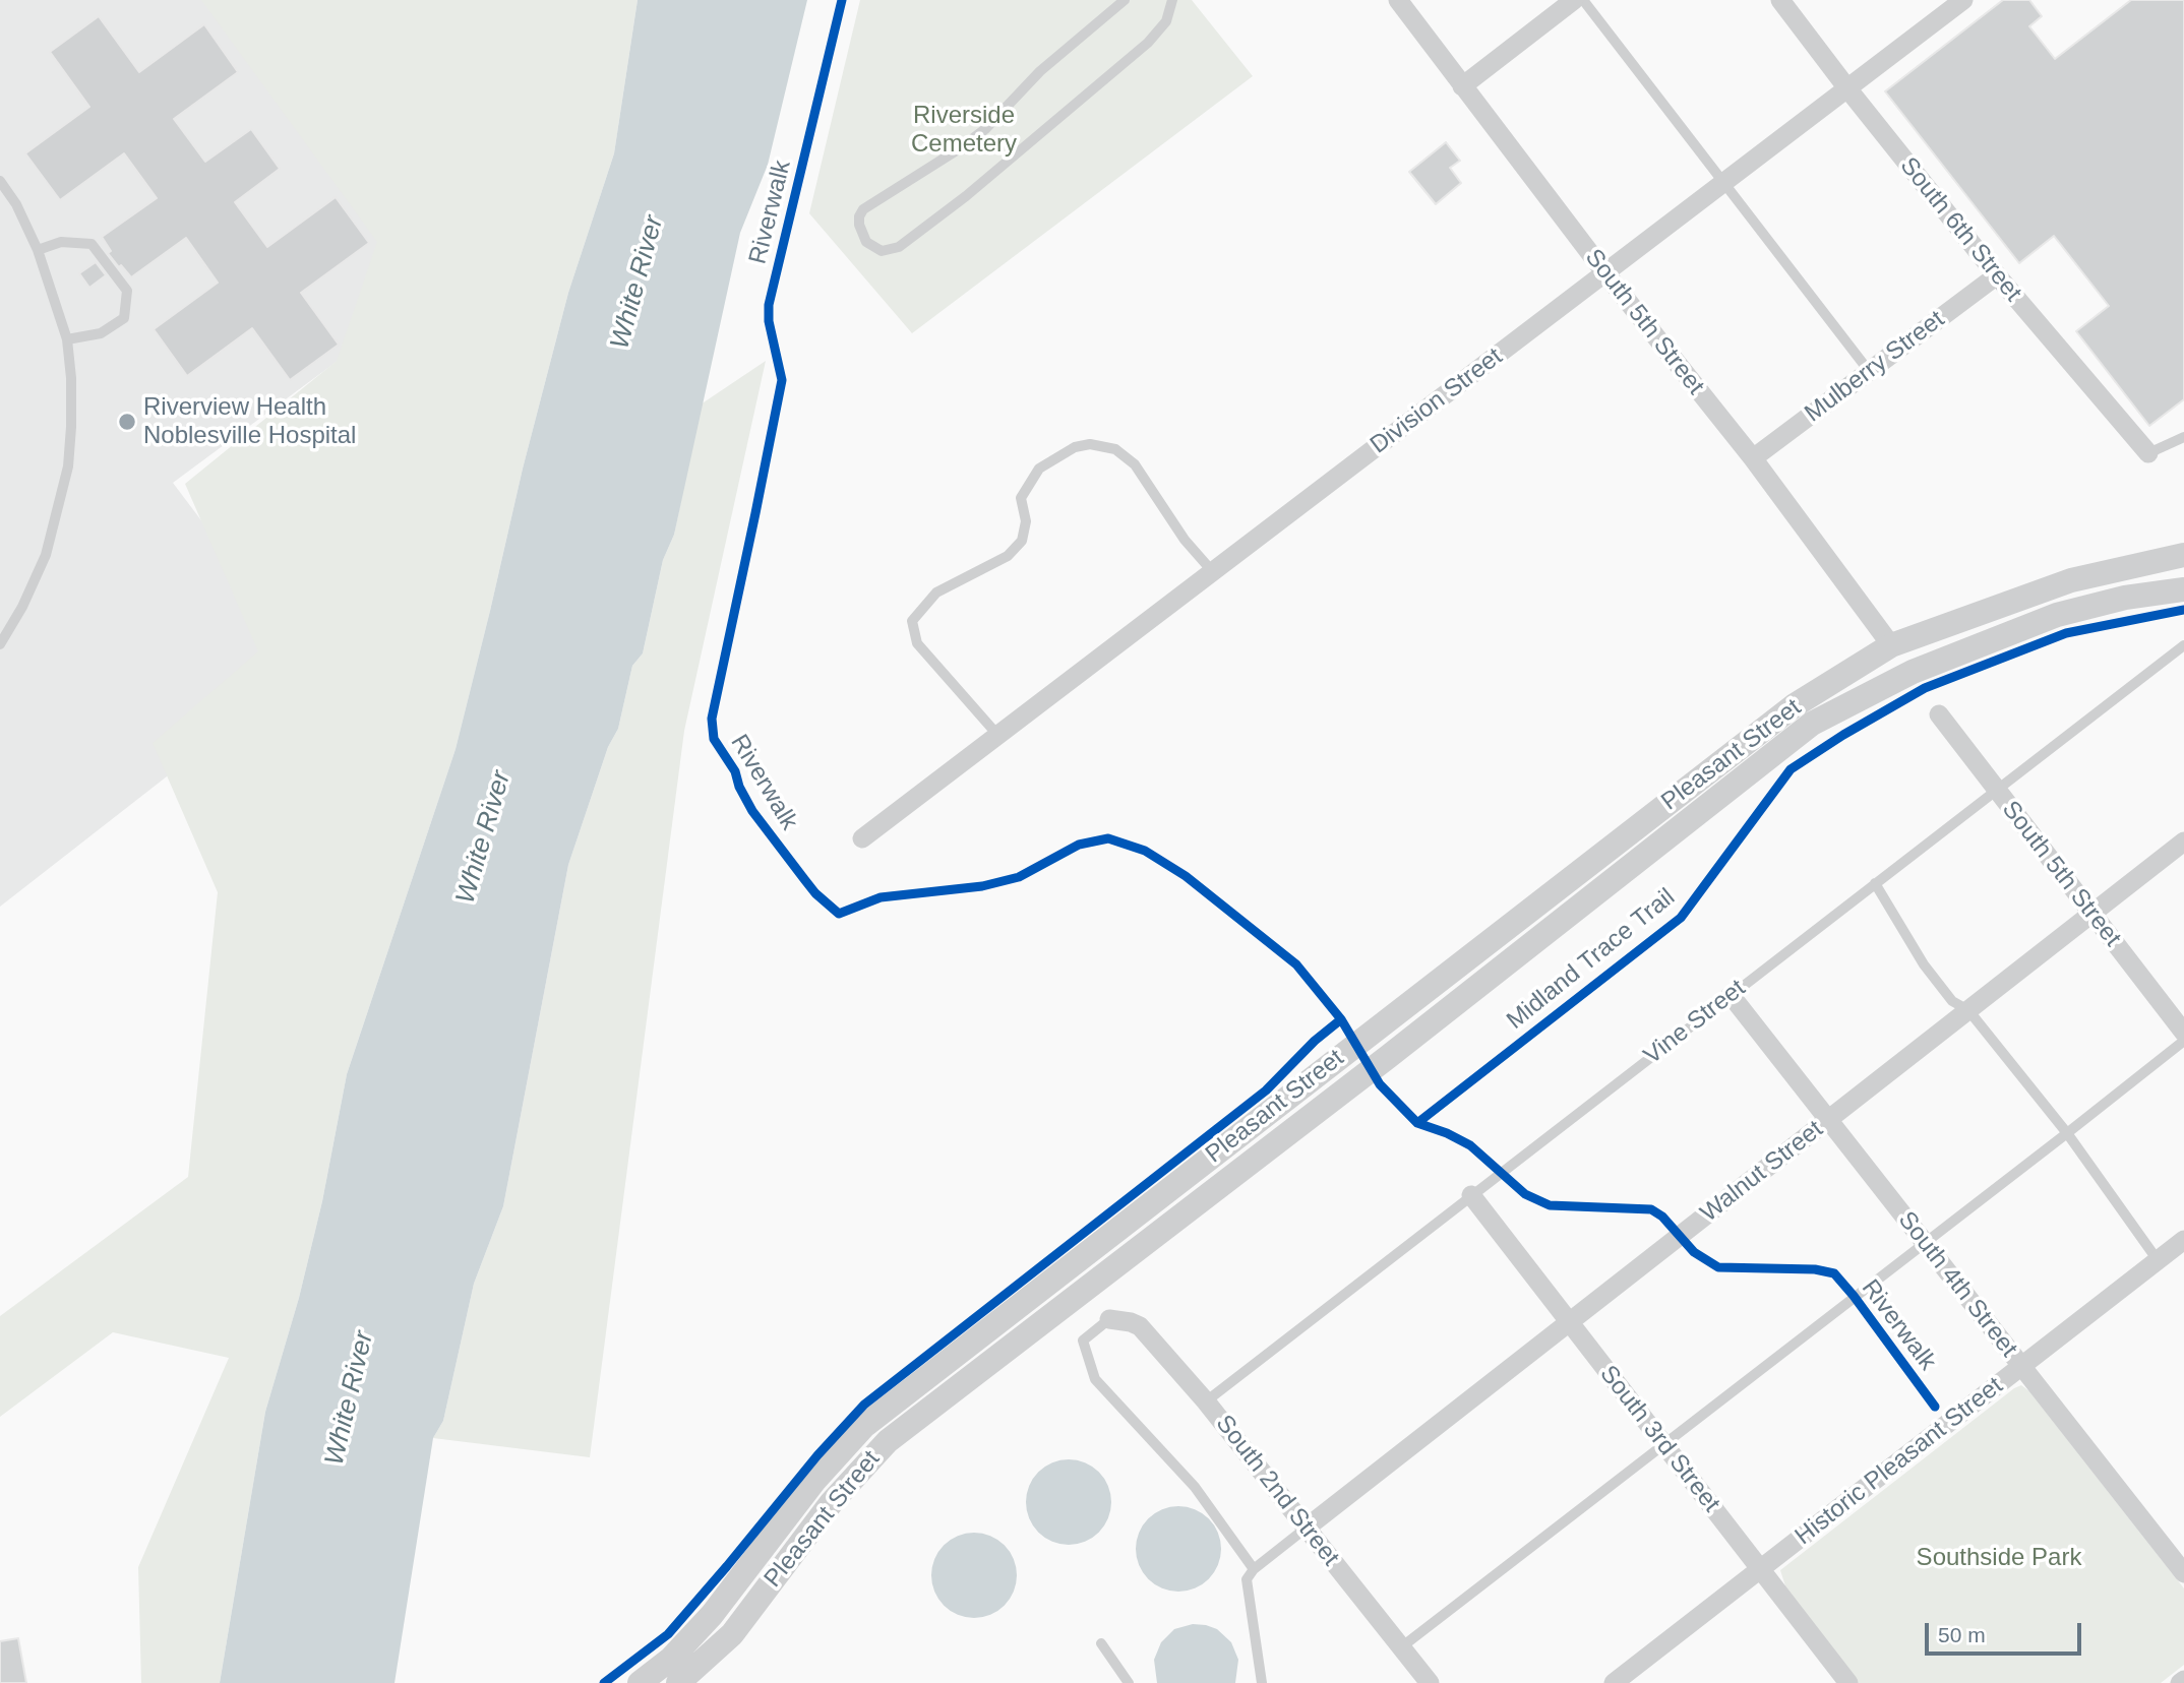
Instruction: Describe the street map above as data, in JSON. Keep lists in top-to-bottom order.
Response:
{
  "streets": {
    "street": [
      "South 6th Street",
      "South 5th Street",
      "Mulberry Street",
      "Division Street",
      "Pleasant Street",
      "Walnut Street",
      "South 4th Street",
      "South 3rd Street",
      "Historic Pleasant Street",
      "South 2nd Street"
    ],
    "lane": ["Vine Street"],
    "cycle path": ["Riverwalk", "Midland Trace Trail"]
  },
  "crossings": [
    ["South 6th Street", "Mulberry Street"],
    ["South 6th Street", "Division Street"],
    ["South 5th Street", "Mulberry Street"],
    ["South 5th Street", "Division Street"],
    ["South 5th Street", "Pleasant Street"],
    ["South 5th Street", "Vine Street"],
    ["South 5th Street", "Walnut Street"],
    ["Vine Street", "South 4th Street"],
    ["Vine Street", "South 3rd Street"],
    ["Vine Street", "South 2nd Street"],
    ["Walnut Street", "South 4th Street"],
    ["Walnut Street", "South 3rd Street"],
    ["Walnut Street", "South 2nd Street"],
    ["South 4th Street", "Historic Pleasant Street"],
    ["South 3rd Street", "Historic Pleasant Street"]
  ],
  "water": ["White River"],
  "parks": ["Riverside Cemetery", "Southside Park"],
  "places": ["Riverview Health Noblesville Hospital"],
  "scale_bar": "50 m"
}
